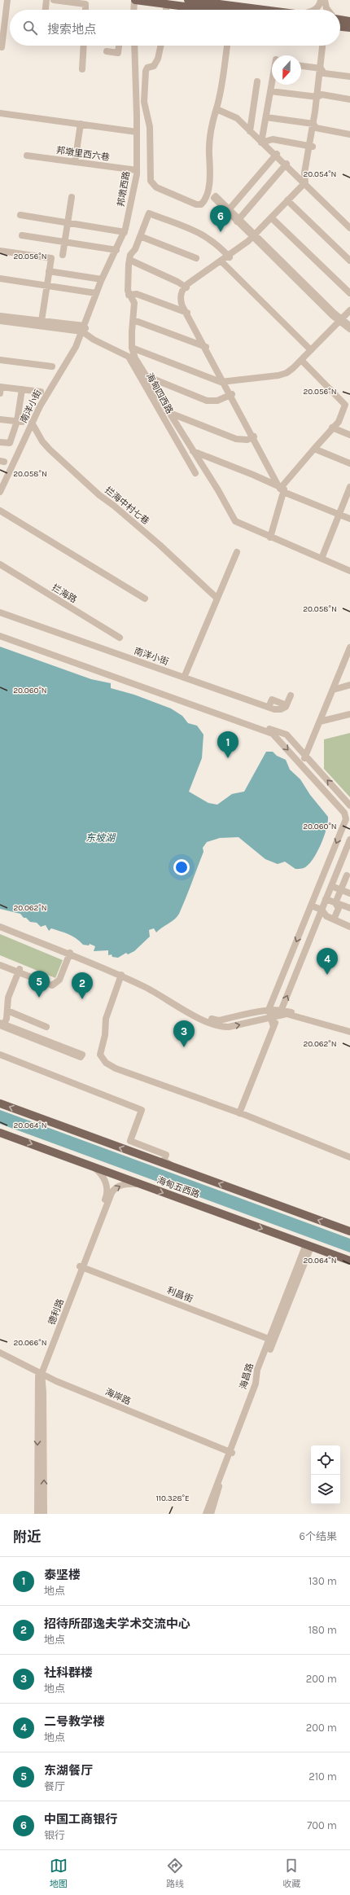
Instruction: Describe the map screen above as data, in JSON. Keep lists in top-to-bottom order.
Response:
{
  "streets": {
    "main road": ["海甸五西路"],
    "street": [
      "邦墩里西六巷",
      "邦墩西路",
      "海甸四西路",
      "南洋小街",
      "拦海中村七巷",
      "拦海路",
      "利昌街",
      "德利路",
      "海昌路",
      "海岸路"
    ]
  },
  "crossings": [
    ["邦墩里西六巷", "邦墩西路"],
    ["邦墩西路", "海甸四西路"],
    ["邦墩西路", "南洋小街"],
    ["海甸四西路", "南洋小街"],
    ["南洋小街", "拦海中村七巷"],
    ["海甸五西路", "德利路"],
    ["海甸五西路", "海昌路"],
    ["利昌街", "德利路"],
    ["利昌街", "海昌路"],
    ["德利路", "海岸路"],
    ["海昌路", "海岸路"]
  ],
  "water": ["东坡湖"],
  "north": "bottom",
  "page": {
    "search": "搜索地点",
    "pins": [
      "6",
      "1",
      "4",
      "5",
      "2",
      "3"
    ],
    "heading": ["附近", "6个结果"],
    "list": [
      {
        "mark": "1",
        "name": "泰坚楼",
        "note": "地点",
        "value": "130 m"
      },
      {
        "mark": "2",
        "name": "招待所邵逸夫学术交流中心",
        "note": "地点",
        "value": "180 m"
      },
      {
        "mark": "3",
        "name": "社科群楼",
        "note": "地点",
        "value": "200 m"
      },
      {
        "mark": "4",
        "name": "二号教学楼",
        "note": "地点",
        "value": "200 m"
      },
      {
        "mark": "5",
        "name": "东湖餐厅",
        "note": "餐厅",
        "value": "210 m"
      },
      {
        "mark": "6",
        "name": "中国工商银行",
        "note": "银行",
        "value": "700 m"
      }
    ],
    "nav": ["地图", "路线", "收藏"]
  },
  "coordinates": [
    "20.054°N",
    "20.056°N",
    "20.058°N",
    "20.060°N",
    "20.062°N",
    "20.064°N",
    "20.066°N",
    "110.328°E"
  ]
}
